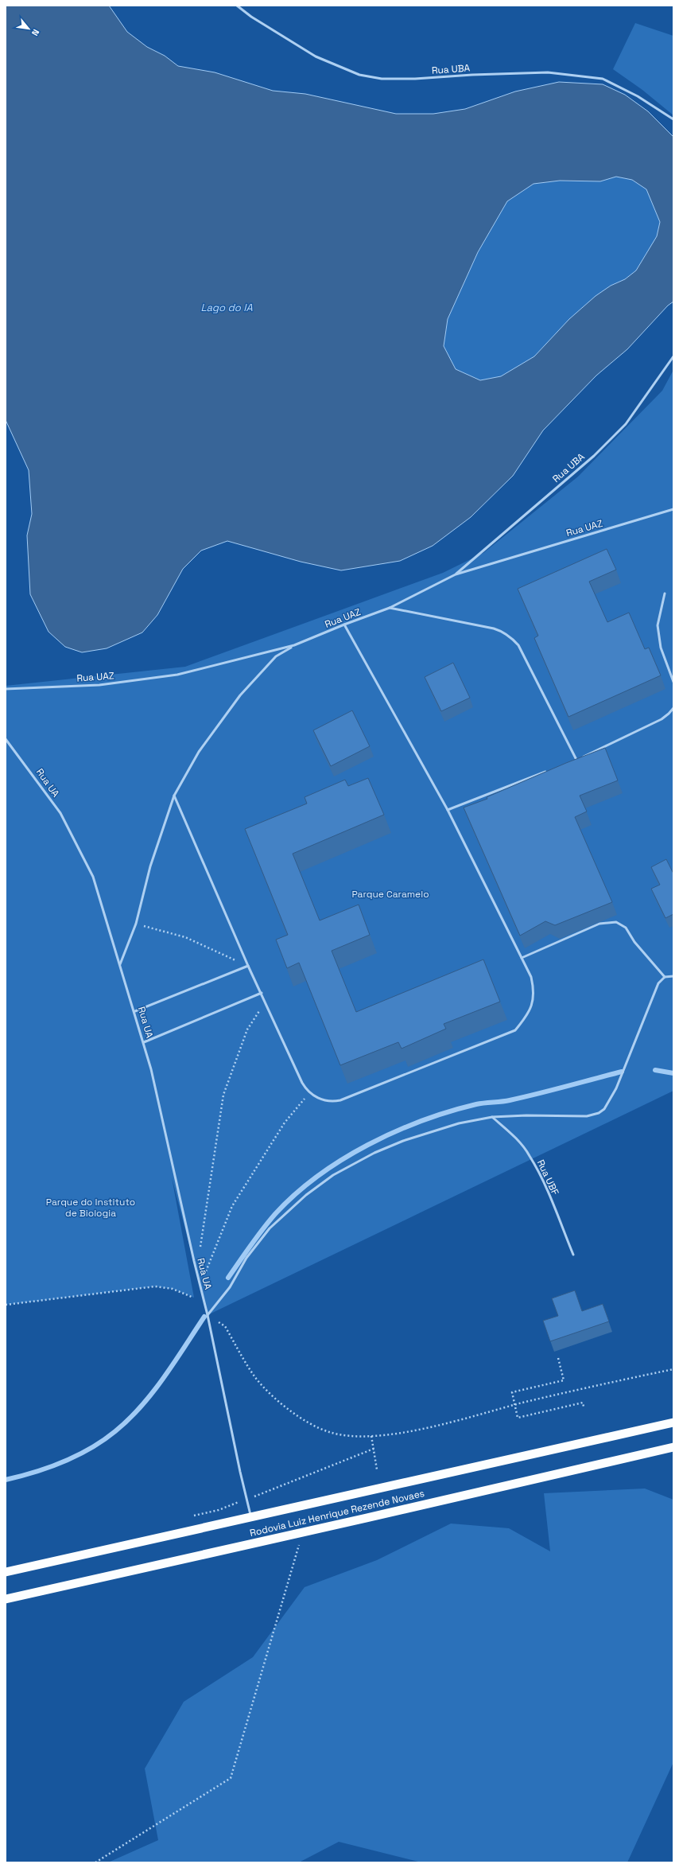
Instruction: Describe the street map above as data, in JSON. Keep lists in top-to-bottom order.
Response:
{
  "streets": {
    "highway": ["Rodovia Luiz Henrique Rezende Novaes"],
    "lane": [
      "Rua UBA",
      "Rua UAZ",
      "Rua UA",
      "Rua UBF"
    ]
  },
  "crossings": [
    ["Rua UBA", "Rua UAZ"],
    ["Rua UA", "Rodovia Luiz Henrique Rezende Novaes"]
  ],
  "water": ["Lago do IA"],
  "parks": ["Parque Caramelo", "Parque do Instituto de Biologia"],
  "north": "bottom right"
}
